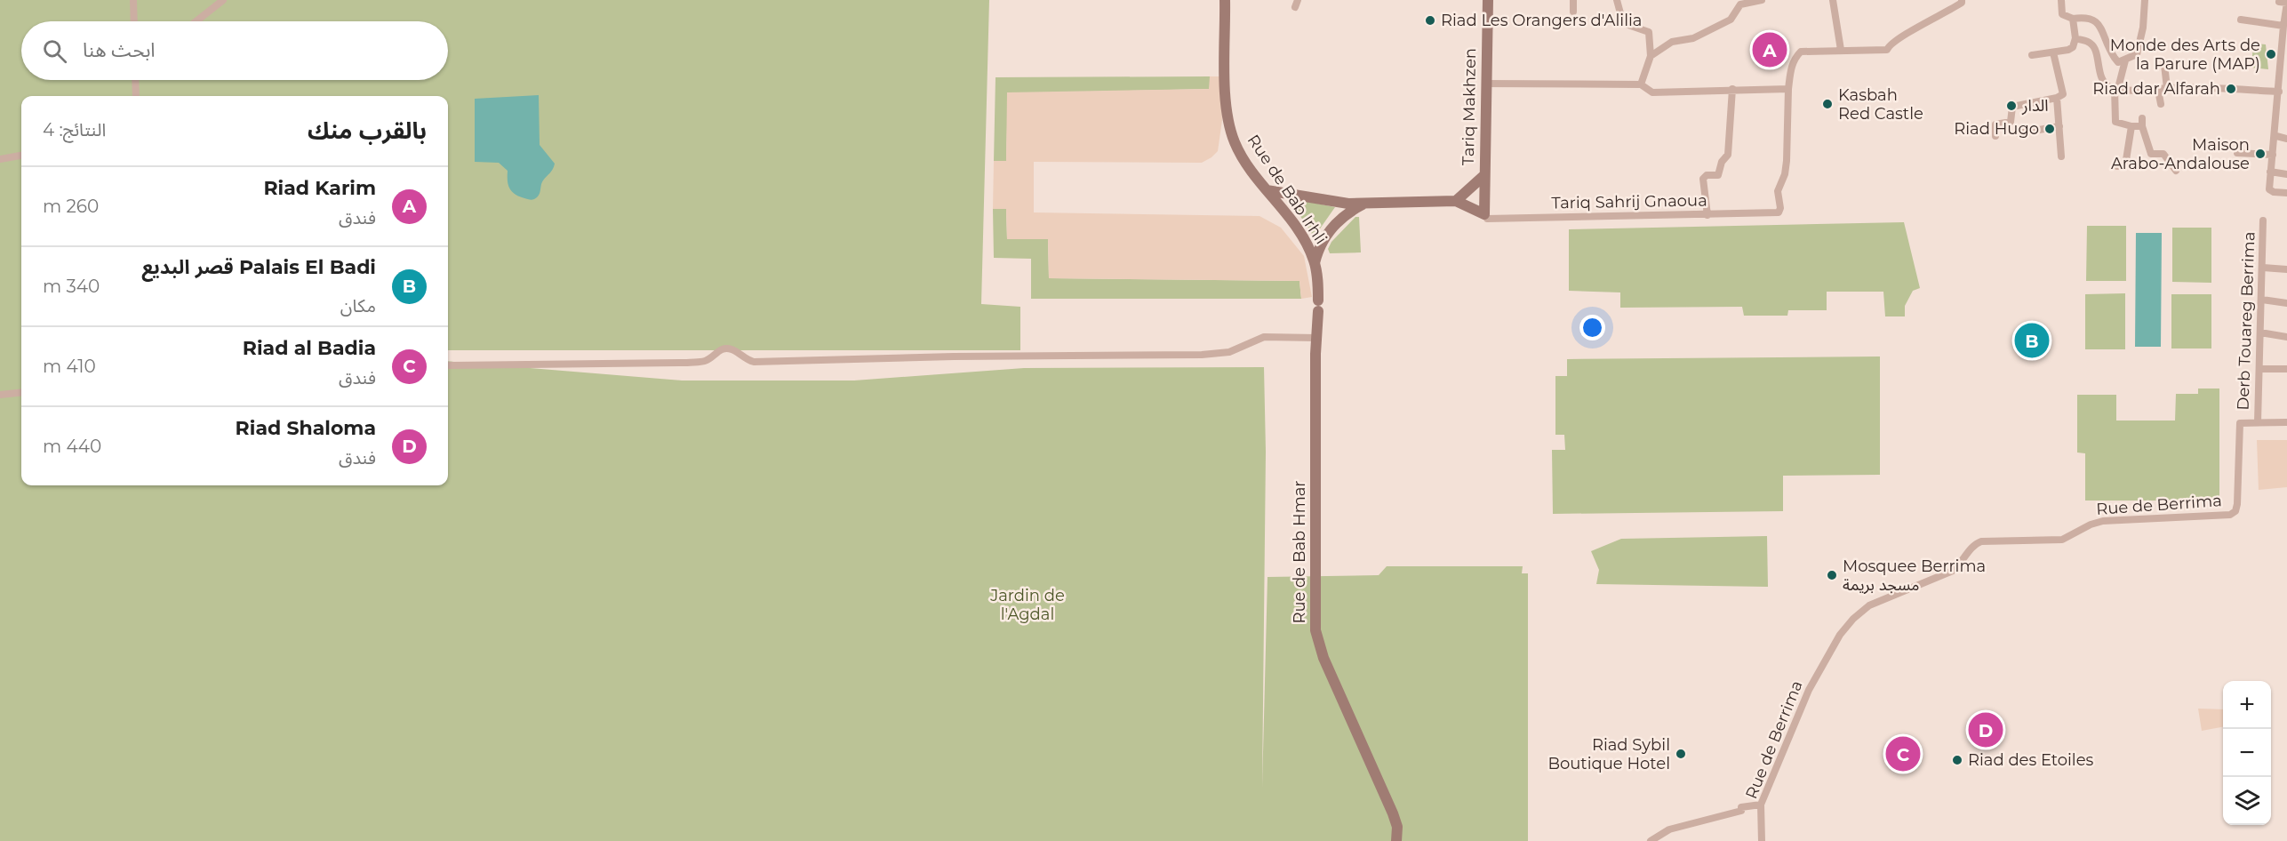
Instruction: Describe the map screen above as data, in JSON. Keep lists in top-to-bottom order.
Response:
{
  "streets": {
    "main road": ["Tariq Makhzen", "Rue de Bab Irhli", "Rue de Bab Hmar"],
    "street": ["Tariq Sahrij Gnaoua", "Derb Touareg Berrima", "Rue de Berrima"]
  },
  "crossings": [
    ["Tariq Makhzen", "Tariq Sahrij Gnaoua"],
    ["Rue de Bab Irhli", "Rue de Bab Hmar"],
    ["Derb Touareg Berrima", "Rue de Berrima"]
  ],
  "parks": ["Jardin de l'Agdal"],
  "places": [
    "Riad Les Orangers d'Alilia",
    "Monde des Arts de la Parure (MAP)",
    "Riad dar Alfarah",
    "Kasbah Red Castle",
    "الدار",
    "Riad Hugo",
    "Maison Arabo-Andalouse",
    "Mosquee Berrima مسجد بريمة",
    "Riad Sybil Boutique Hotel",
    "Riad des Etoiles"
  ],
  "page": {
    "search": "ابحث هنا",
    "pins": [
      "A",
      "B",
      "D",
      "C"
    ],
    "heading": ["بالقرب منك", "النتائج: 4"],
    "list": [
      {
        "mark": "A",
        "name": "Riad Karim",
        "note": "فندق",
        "value": "260 m"
      },
      {
        "mark": "B",
        "name": "Palais El Badi قصر البديع",
        "note": "مكان",
        "value": "340 m"
      },
      {
        "mark": "C",
        "name": "Riad al Badia",
        "note": "فندق",
        "value": "410 m"
      },
      {
        "mark": "D",
        "name": "Riad Shaloma",
        "note": "فندق",
        "value": "440 m"
      }
    ],
    "map_buttons": ["+", "−"]
  }
}
